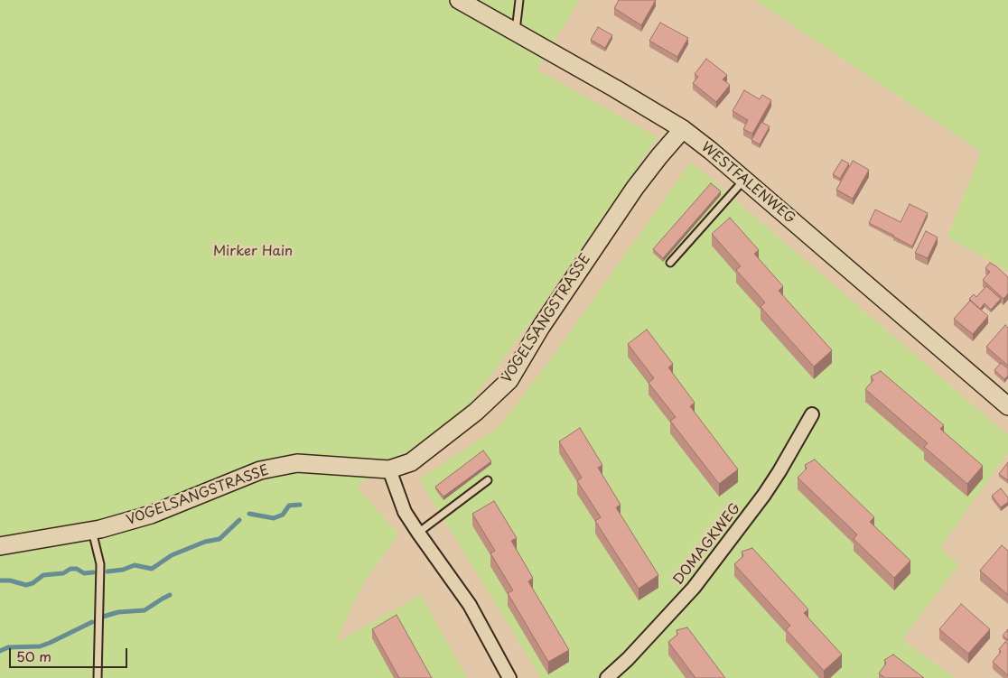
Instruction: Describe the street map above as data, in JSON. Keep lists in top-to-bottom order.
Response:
{
  "streets": {
    "street": ["WESTFALENWEG", "VOGELSANGSTRASSE", "DOMAGKWEG"]
  },
  "crossings": [
    ["WESTFALENWEG", "VOGELSANGSTRASSE"]
  ],
  "parks": ["Mirker Hain"],
  "scale_bar": "50 m"
}
